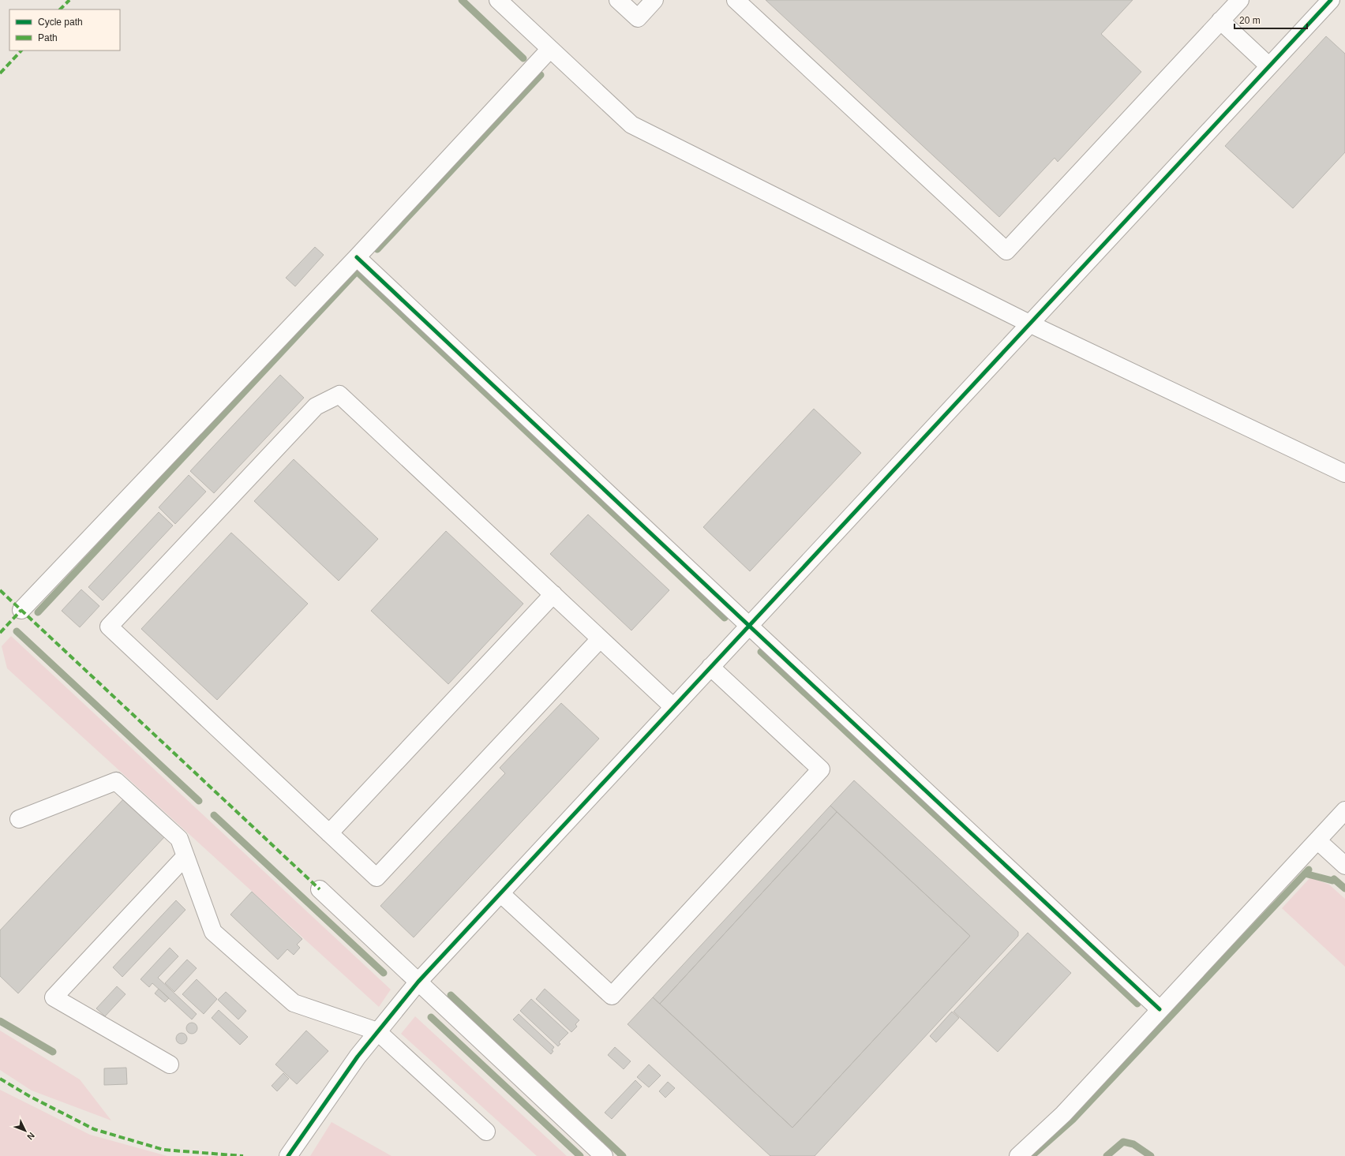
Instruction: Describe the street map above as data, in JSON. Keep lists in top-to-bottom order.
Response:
{
  "legend": ["Cycle path", "Path"],
  "scale_bar": "20 m",
  "north": "bottom right"
}
